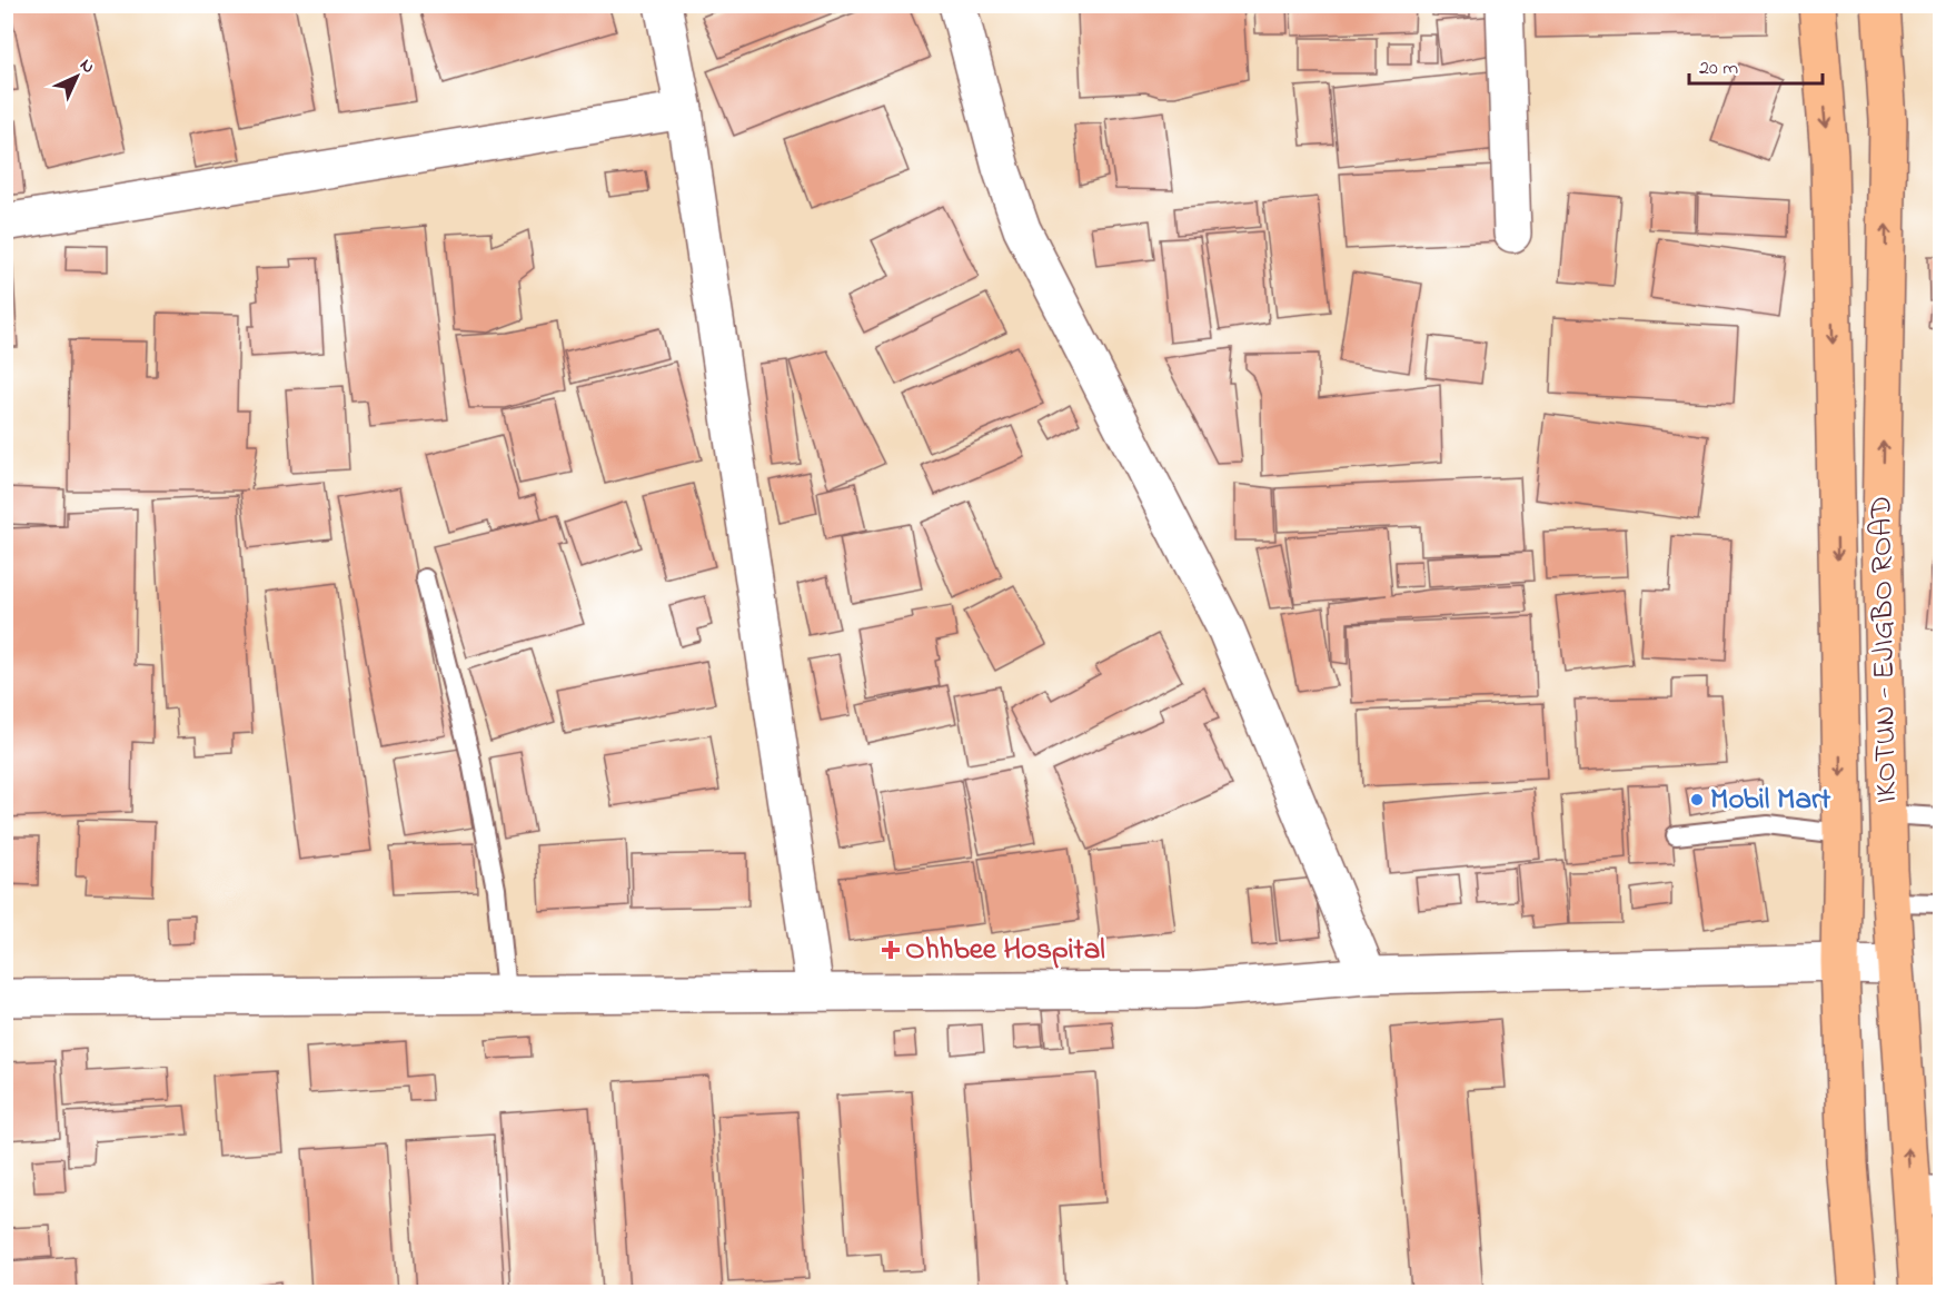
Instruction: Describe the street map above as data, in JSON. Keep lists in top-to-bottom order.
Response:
{
  "streets": {
    "main road": ["IKOTUN - EJIGBO ROAD"]
  },
  "places": {
    "other": ["Mobil Mart"],
    "health": ["Ohhbee Hospital"]
  },
  "scale_bar": "20 m",
  "north": "top right"
}
